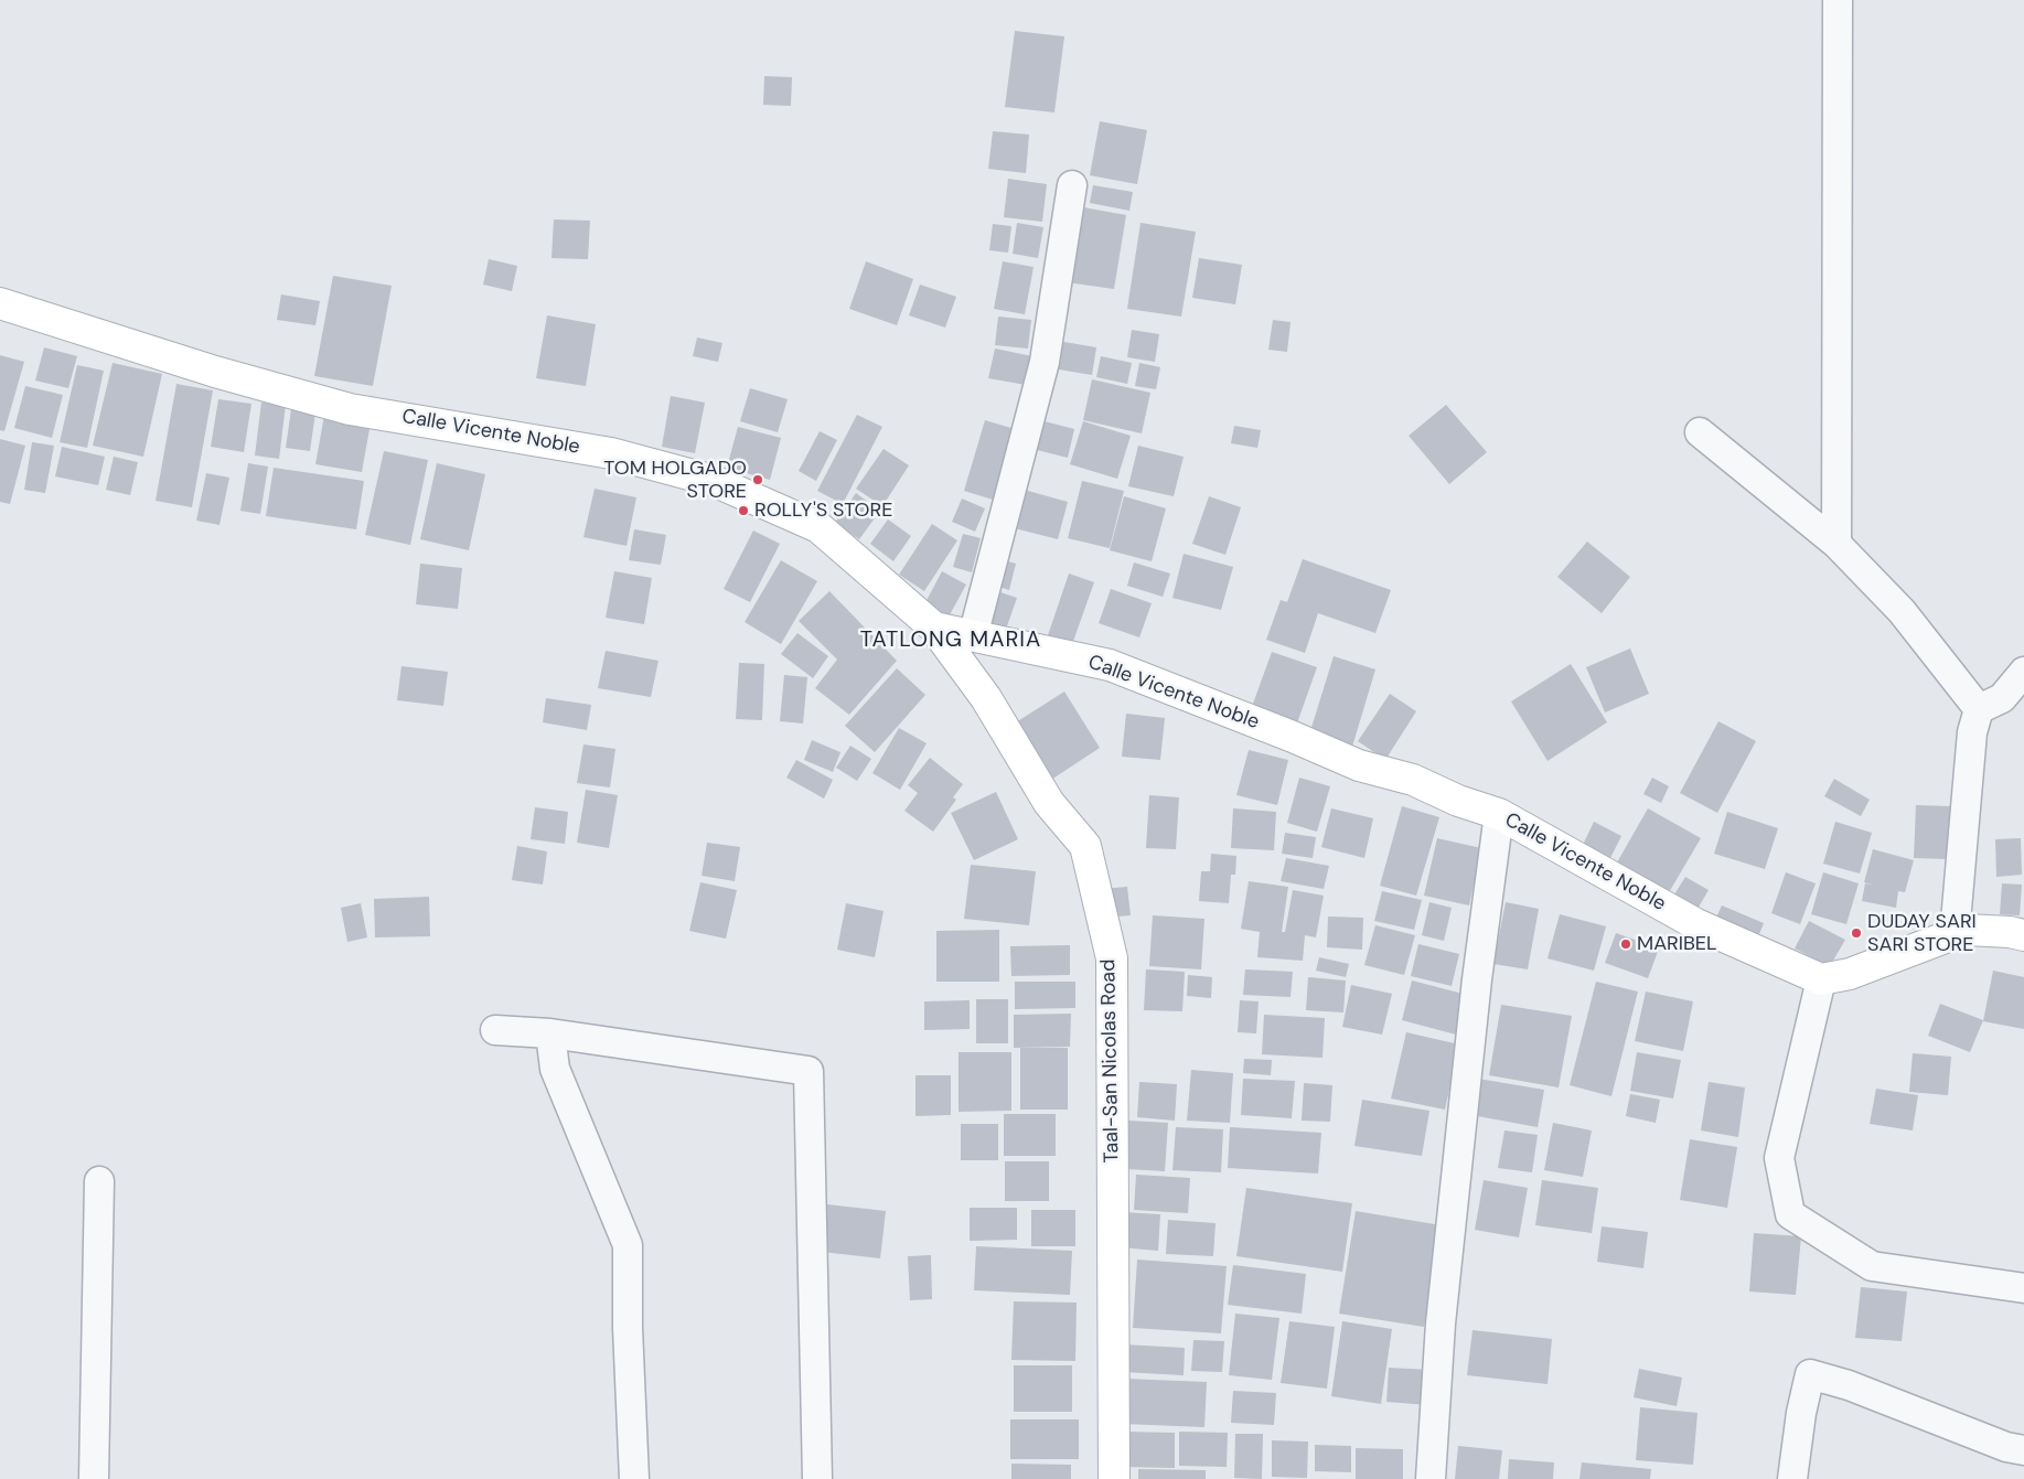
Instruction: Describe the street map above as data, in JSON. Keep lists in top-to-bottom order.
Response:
{
  "streets": {
    "main road": ["Calle Vicente Noble", "Taal-San Nicolas Road"]
  },
  "crossings": [
    ["Calle Vicente Noble", "Taal-San Nicolas Road"]
  ],
  "districts": ["TATLONG MARIA"],
  "places": [
    "TOM HOLGADO STORE",
    "ROLLY'S STORE",
    "DUDAY SARI SARI STORE",
    "MARIBEL"
  ]
}
